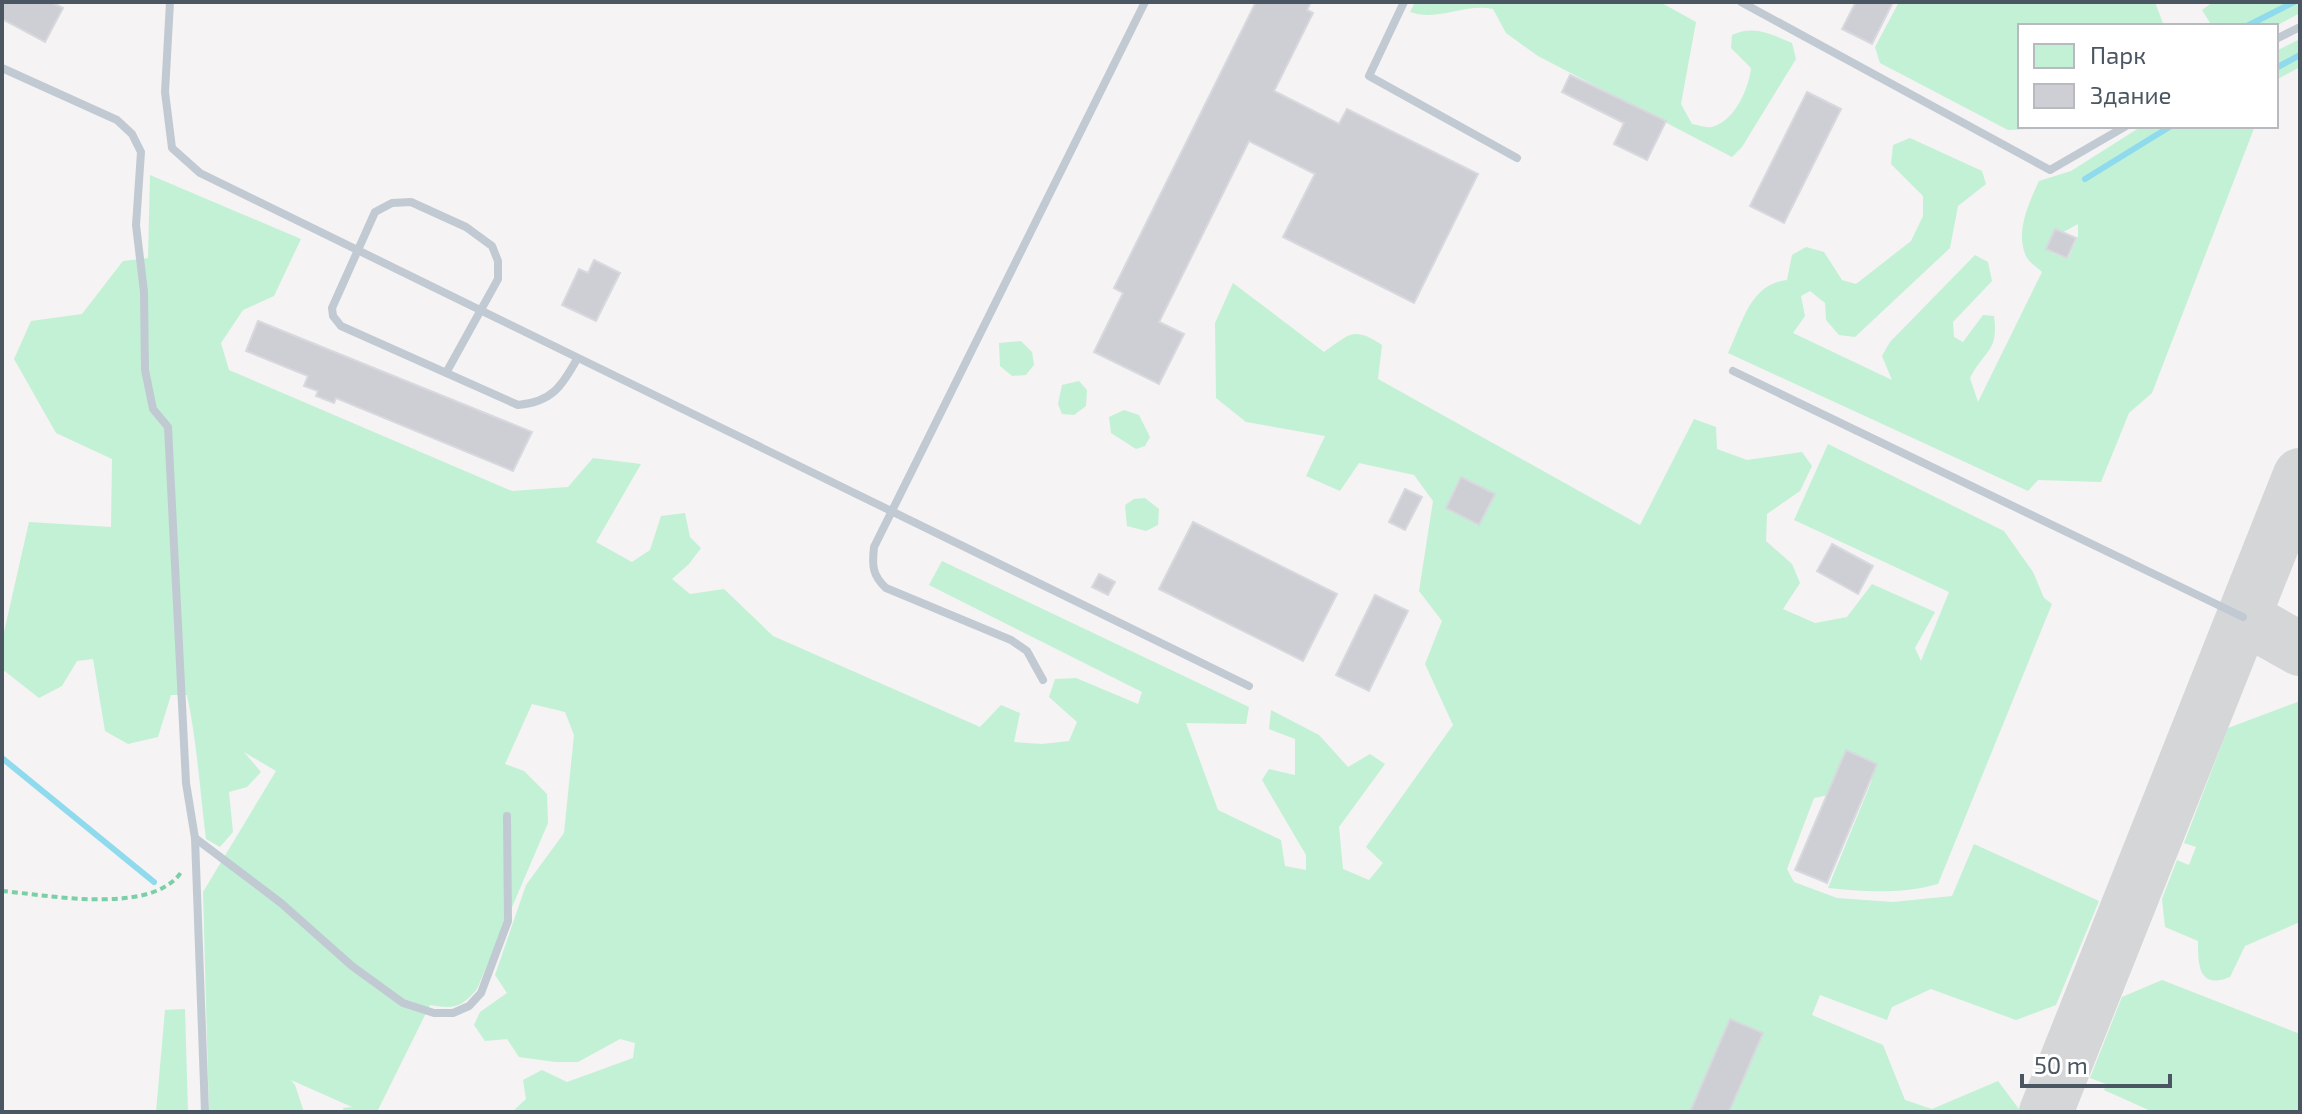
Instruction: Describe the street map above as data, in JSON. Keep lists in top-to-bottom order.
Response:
{
  "legend": ["Парк", "Здание"],
  "scale_bar": "50 m"
}
